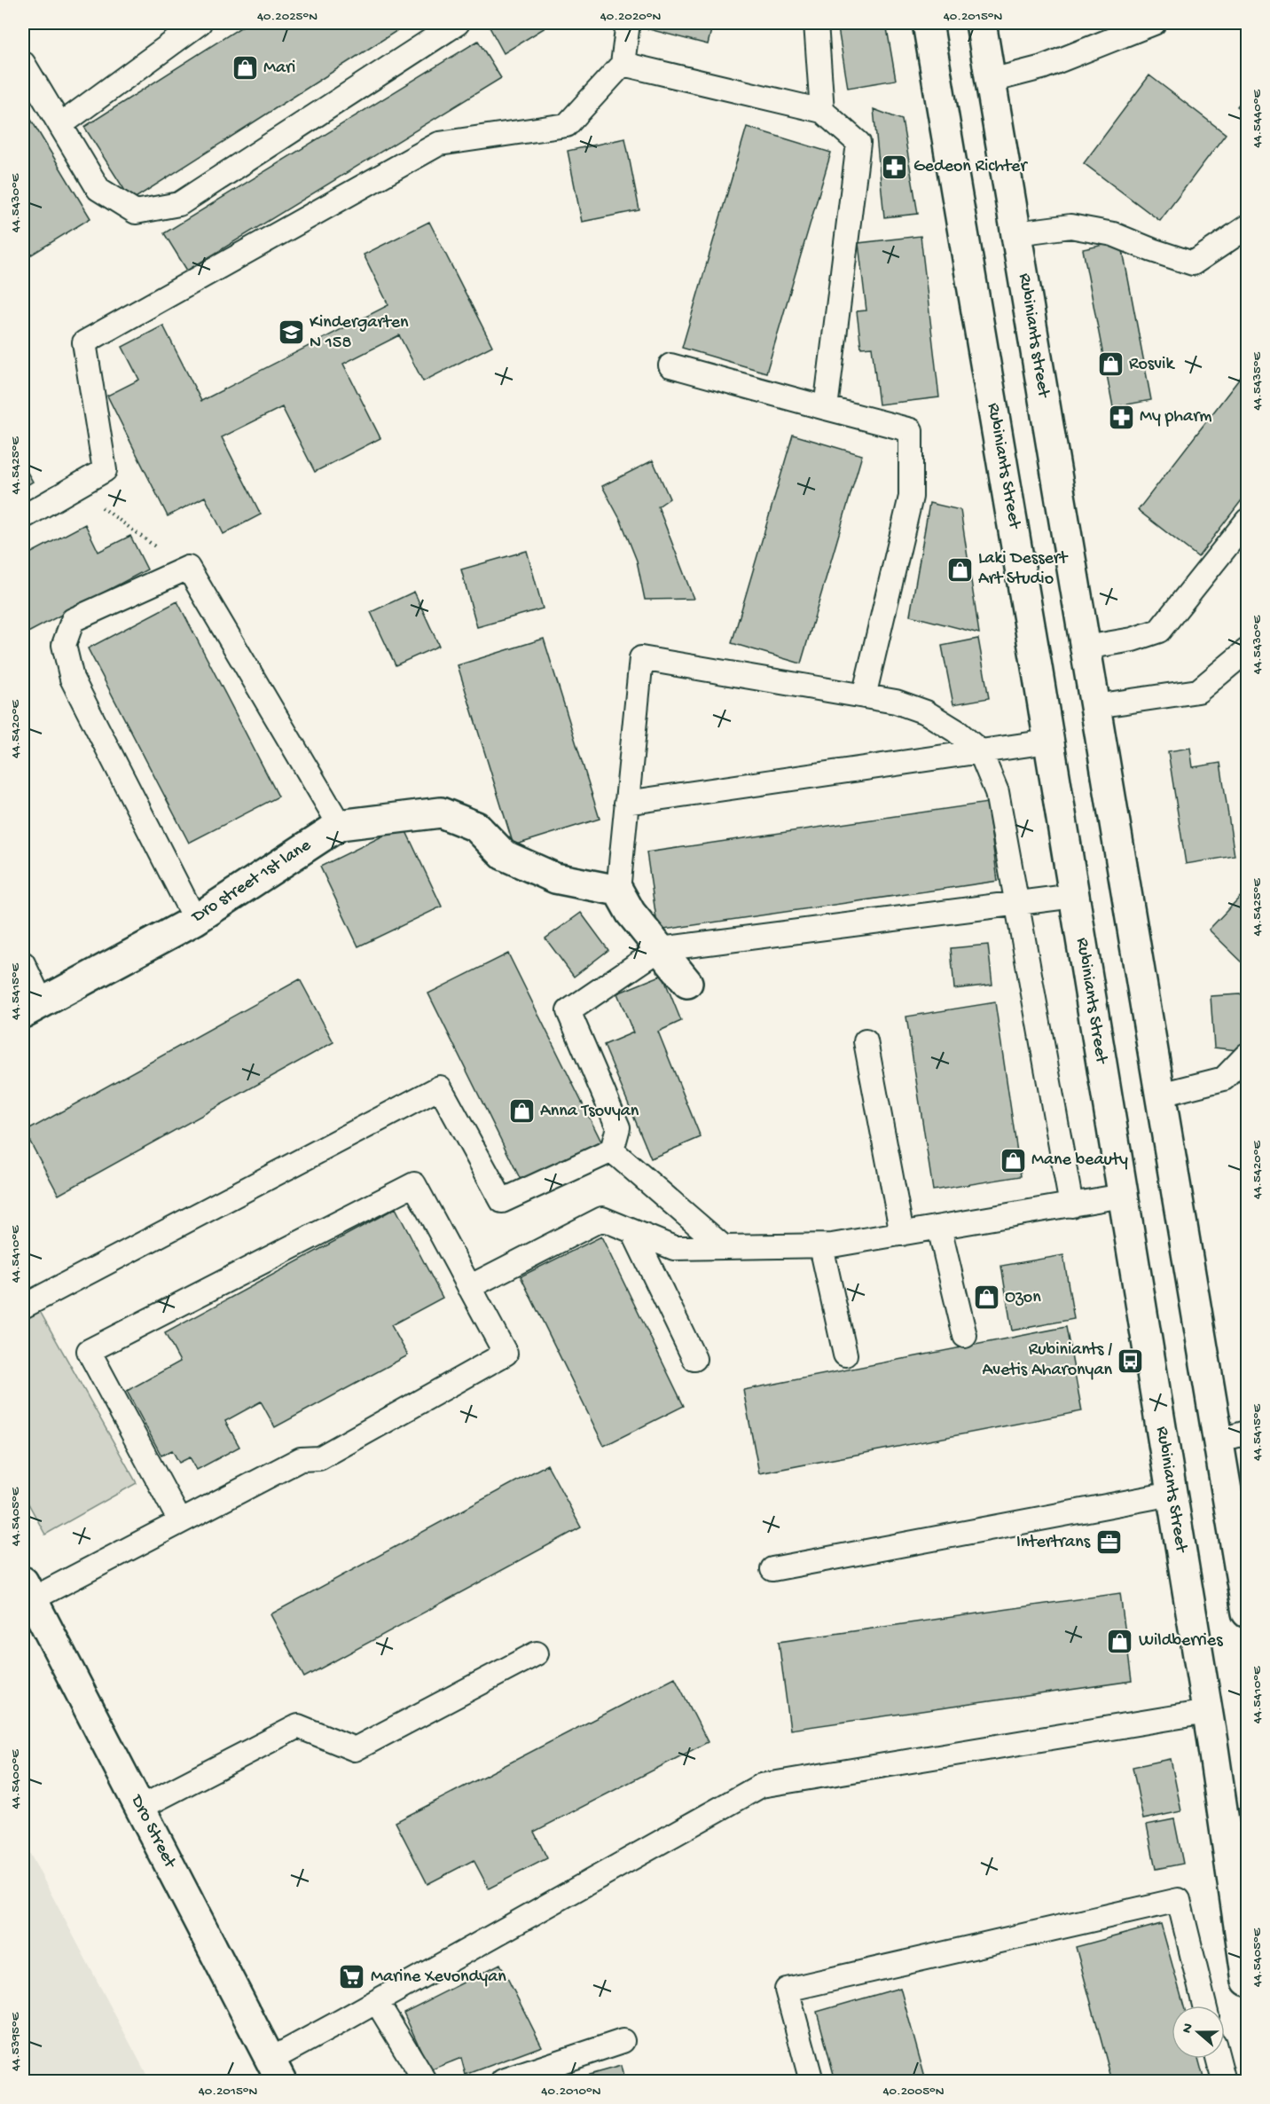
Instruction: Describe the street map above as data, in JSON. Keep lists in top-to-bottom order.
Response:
{
  "streets": {
    "main road": [
      "Rubiniants street",
      "Rubiniants Street",
      "Dro street 1st lane",
      "Dro Street"
    ]
  },
  "places": {
    "shop": [
      "Mari",
      "Rosvik",
      "Laki Dessert Art Studio",
      "Anna Tsovyan",
      "Mane beauty",
      "Ozon",
      "Wildberries"
    ],
    "pharmacy": ["Gedeon Richter", "My pharm"],
    "school or university": ["Kindergarten N 158"],
    "bus stop": ["Rubiniants / Avetis Aharonyan"],
    "office": ["Intertrans"],
    "supermarket": ["Marine Xevondyan"]
  },
  "north": "left",
  "coordinates": [
    "40.2025°N",
    "40.2020°N",
    "40.2015°N",
    "44.5440°E",
    "44.5430°E",
    "44.5435°E",
    "44.5425°E",
    "44.5420°E",
    "44.5415°E",
    "44.5410°E",
    "44.5405°E",
    "44.5400°E",
    "44.5395°E",
    "40.2010°N",
    "40.2005°N"
  ]
}
